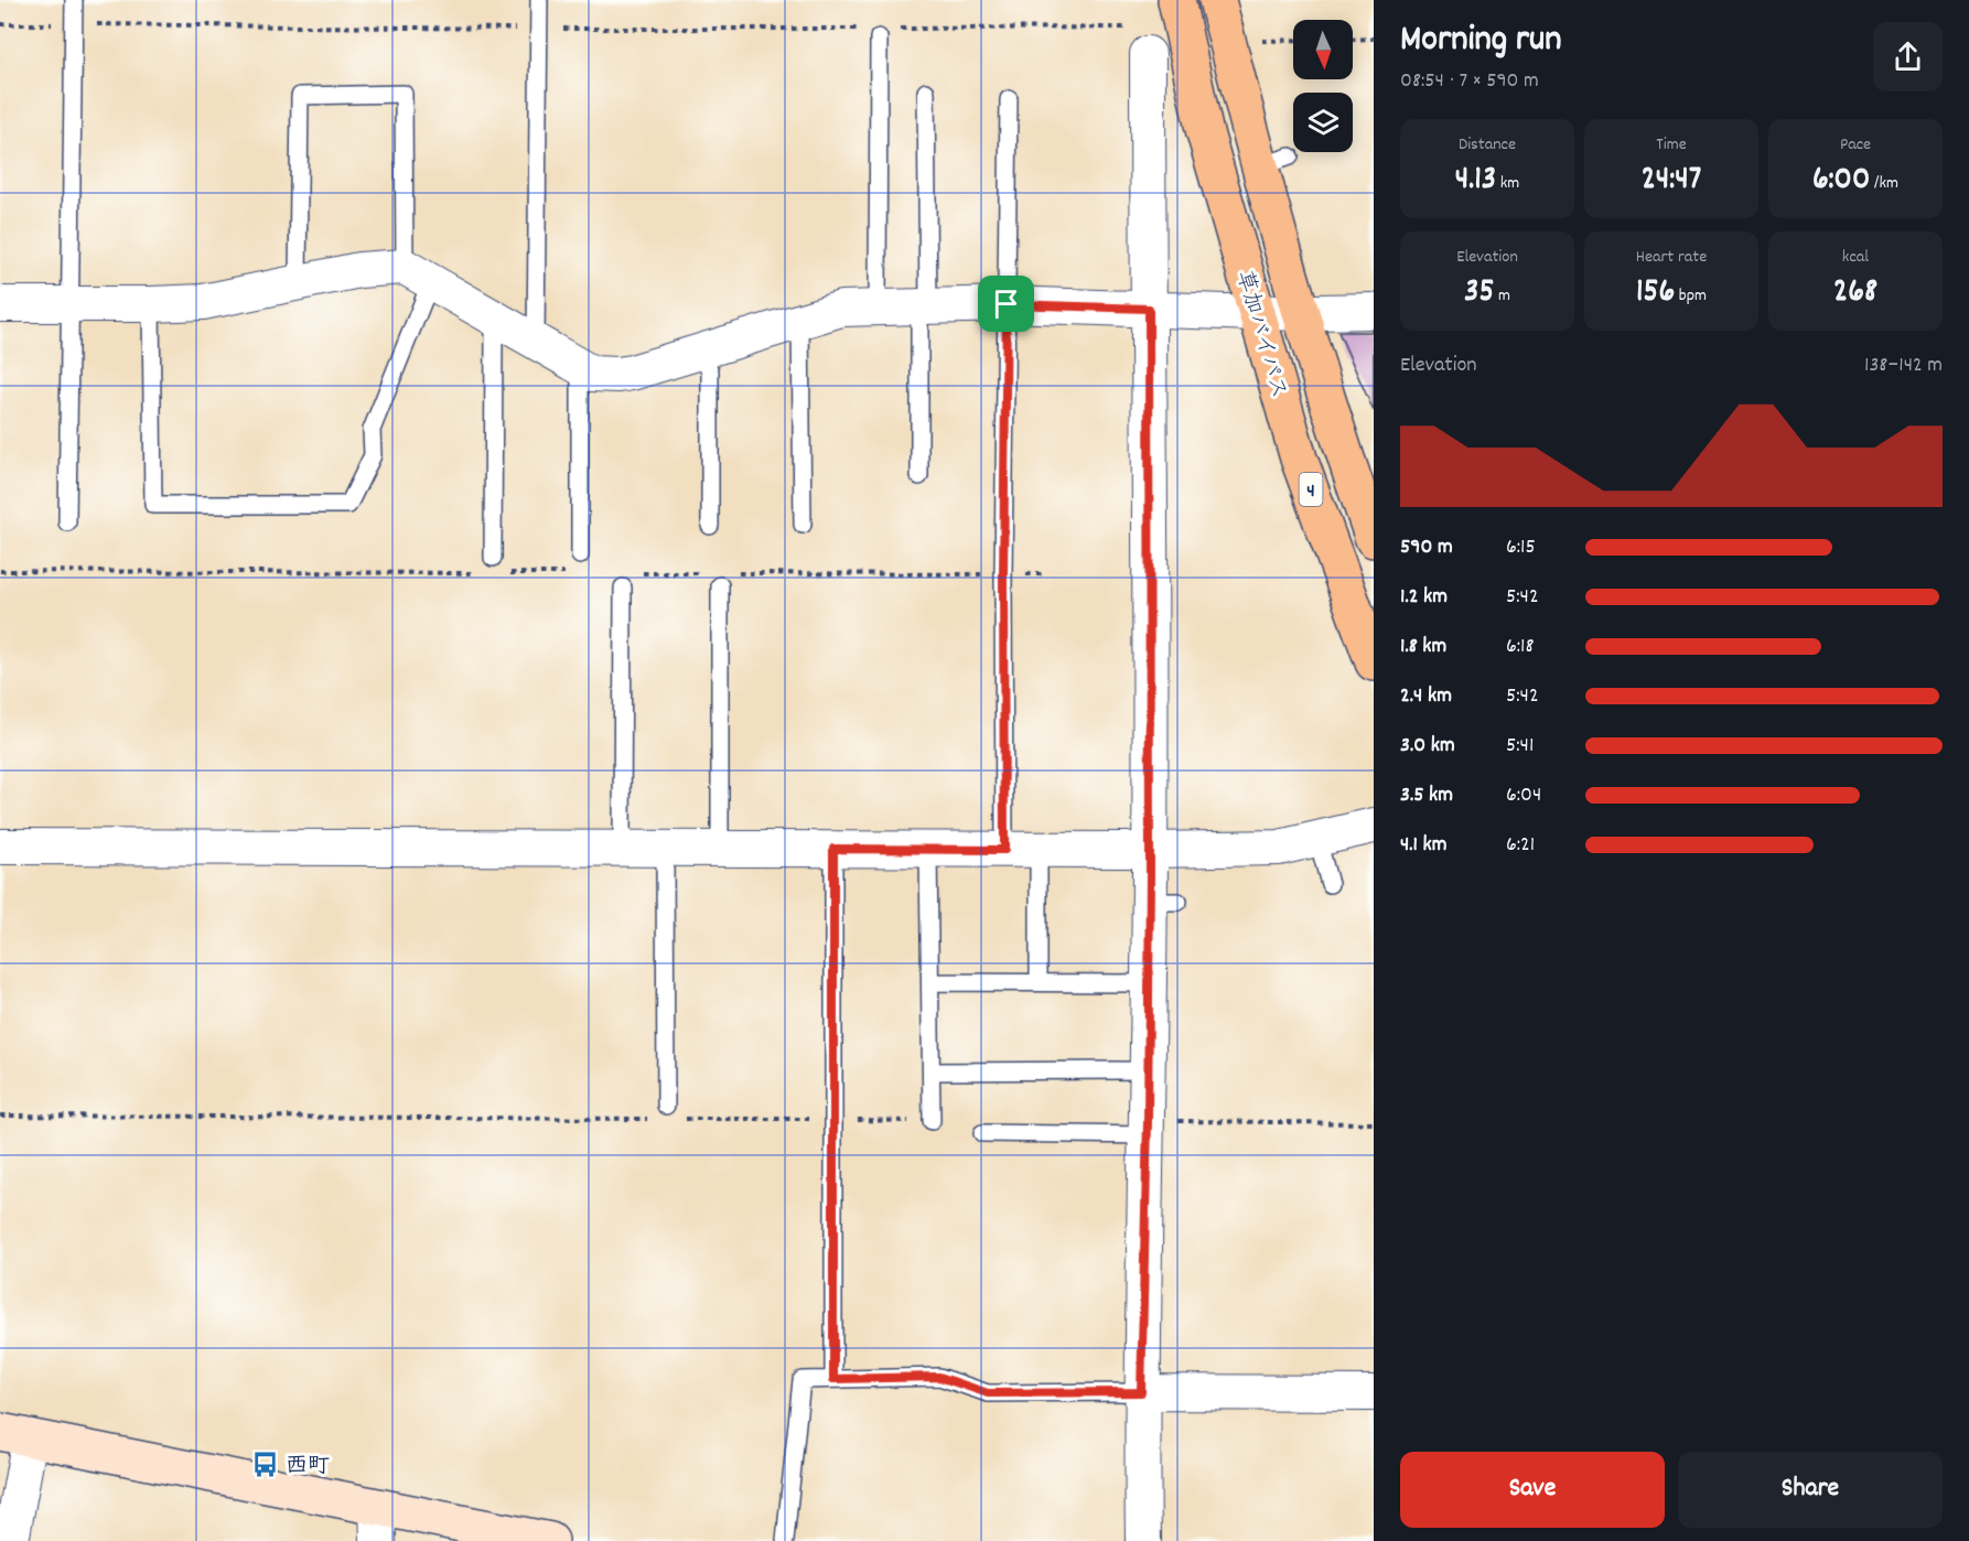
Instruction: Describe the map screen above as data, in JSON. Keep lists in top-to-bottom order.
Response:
{
  "streets": {
    "highway": ["草加バイパス", "4"]
  },
  "places": {
    "bus stop": ["西町"]
  },
  "north": "bottom",
  "page": {
    "heading": ["Morning run", "08:54 · 7 × 590 m"],
    "stats": [
      ["Distance", "4.13 km"],
      ["Time", "24:47"],
      ["Pace", "6:00 /km"],
      ["Elevation", "35 m"],
      ["Heart rate", "156 bpm"],
      ["kcal", "268"]
    ],
    "chart": ["Elevation", "138–142 m"],
    "list": [
      {
        "name": "590 m",
        "note": "6:15"
      },
      {
        "name": "1.2 km",
        "note": "5:42"
      },
      {
        "name": "1.8 km",
        "note": "6:18"
      },
      {
        "name": "2.4 km",
        "note": "5:42"
      },
      {
        "name": "3.0 km",
        "note": "5:41"
      },
      {
        "name": "3.5 km",
        "note": "6:04"
      },
      {
        "name": "4.1 km",
        "note": "6:21"
      }
    ],
    "buttons": ["Save", "Share"]
  }
}
